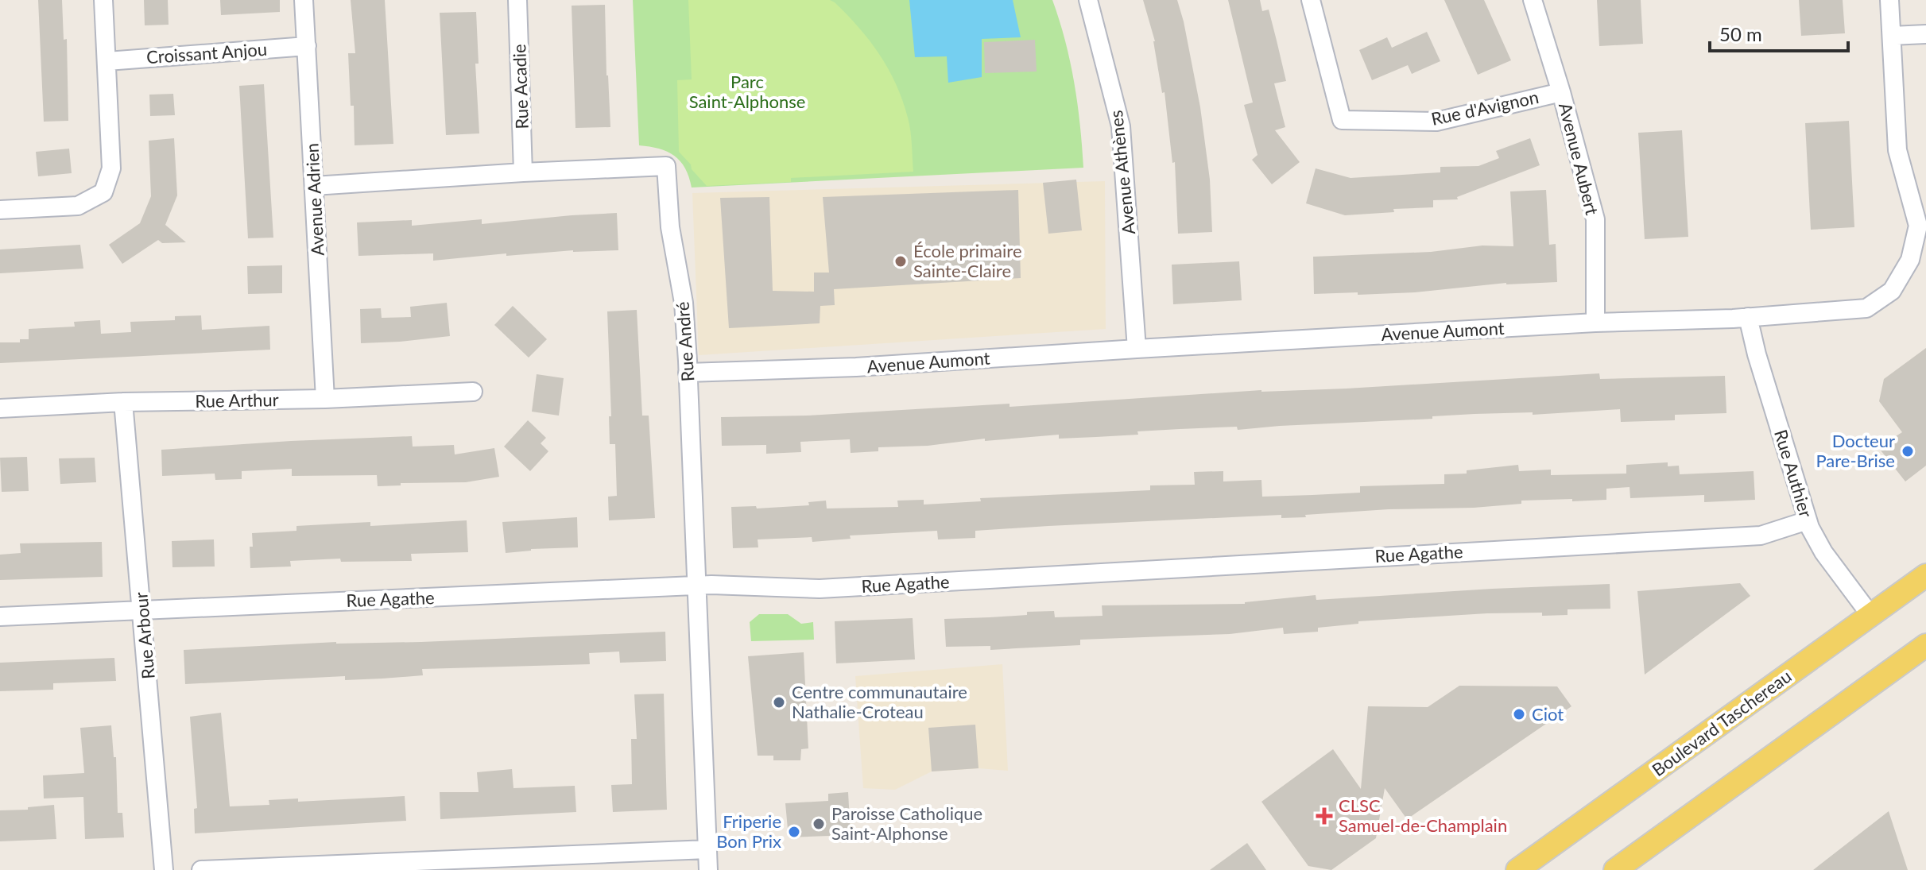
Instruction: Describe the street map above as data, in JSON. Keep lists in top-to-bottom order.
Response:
{
  "streets": {
    "main road": ["Boulevard Taschereau"],
    "street": [
      "Croissant Anjou",
      "Rue Acadie",
      "Rue d'Avignon",
      "Avenue Aubert",
      "Avenue Athènes",
      "Avenue Adrien",
      "Avenue Aumont",
      "Rue André",
      "Rue Arthur",
      "Rue Authier",
      "Rue Agathe",
      "Rue Arbour"
    ]
  },
  "crossings": [
    ["Croissant Anjou", "Avenue Adrien"],
    ["Rue Acadie", "Rue André"],
    ["Rue d'Avignon", "Avenue Aubert"],
    ["Avenue Aubert", "Avenue Aumont"],
    ["Avenue Athènes", "Avenue Aumont"],
    ["Avenue Adrien", "Rue André"],
    ["Avenue Adrien", "Rue Arthur"],
    ["Avenue Aumont", "Rue André"],
    ["Avenue Aumont", "Rue Authier"],
    ["Rue André", "Rue Agathe"],
    ["Rue Arthur", "Rue Arbour"],
    ["Rue Authier", "Rue Agathe"],
    ["Rue Authier", "Boulevard Taschereau"],
    ["Rue Agathe", "Rue Arbour"]
  ],
  "parks": ["Parc Saint-Alphonse"],
  "places": {
    "other": [
      "École primaire Sainte-Claire",
      "Docteur Pare-Brise",
      "Centre communautaire Nathalie-Croteau",
      "Ciot",
      "Paroisse Catholique Saint-Alphonse",
      "Friperie Bon Prix"
    ],
    "health": ["CLSC Samuel-de-Champlain"]
  },
  "scale_bar": "50 m"
}
